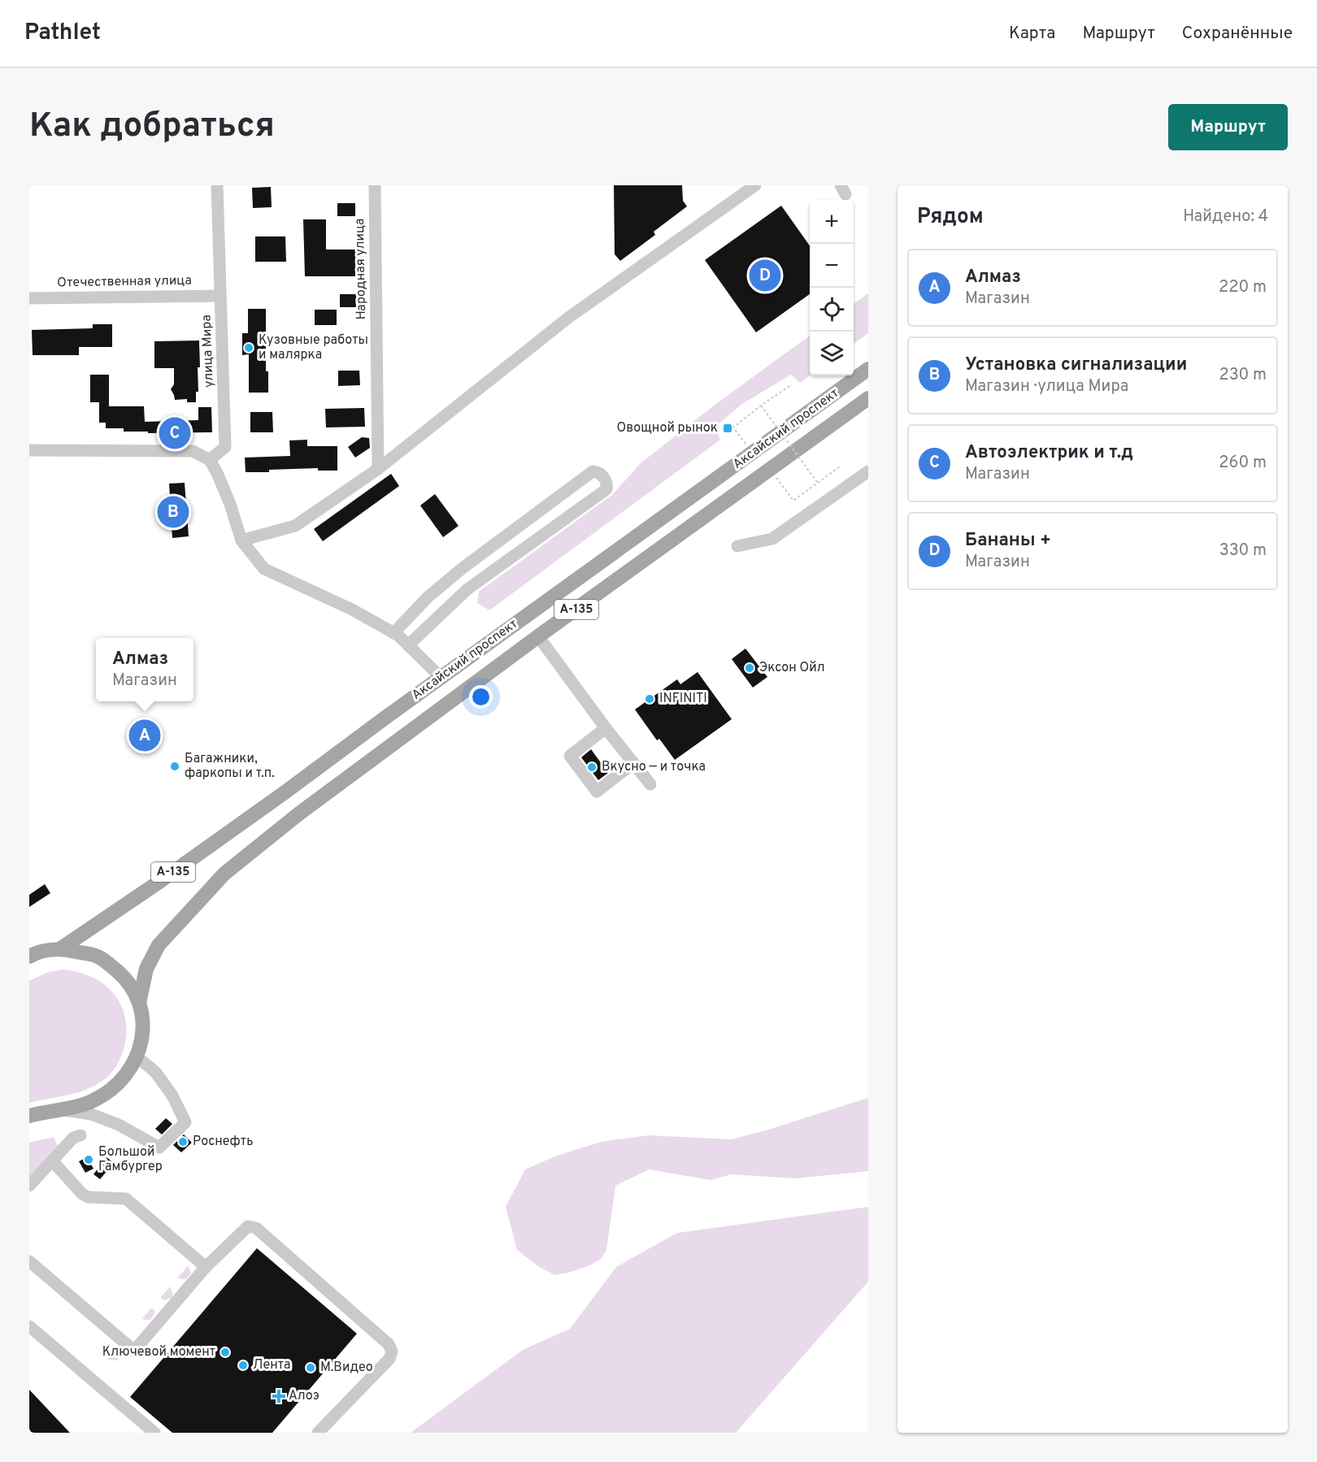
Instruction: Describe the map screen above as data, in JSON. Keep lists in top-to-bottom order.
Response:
{
  "streets": {
    "main road": ["Аксайский проспект", "А-135"],
    "street": ["Народная улица", "Отечественная улица", "улица Мира"]
  },
  "crossings": [
    ["Отечественная улица", "улица Мира"]
  ],
  "places": {
    "other": [
      "Кузовные работы и малярка",
      "Эксон Ойл",
      "INFINITI",
      "Багажники, фаркопы и т.п.",
      "Вкусно — и точка",
      "Роснефть",
      "Большой Гамбургер",
      "Ключевой момент",
      "Лента",
      "М.Видео"
    ],
    "transit": ["Овощной рынок"],
    "health": ["Алоэ"]
  },
  "page": {
    "header": "Pathlet",
    "nav": ["Карта", "Маршрут", "Сохранённые"],
    "buttons": "Маршрут",
    "title": "Как добраться",
    "heading": ["Рядом", "Найдено: 4"],
    "map_buttons": ["+", "−"],
    "list": [
      {
        "mark": "A",
        "name": "Алмаз",
        "note": "Магазин",
        "value": "220 m"
      },
      {
        "mark": "B",
        "name": "Установка сигнализации",
        "note": "Магазин · улица Мира",
        "value": "230 m"
      },
      {
        "mark": "C",
        "name": "Автоэлектрик и т.д",
        "note": "Магазин",
        "value": "260 m"
      },
      {
        "mark": "D",
        "name": "Бананы +",
        "note": "Магазин",
        "value": "330 m"
      }
    ],
    "pins": [
      "D",
      "C",
      "B",
      "A"
    ],
    "popup": ["Алмаз", "Магазин"]
  }
}
